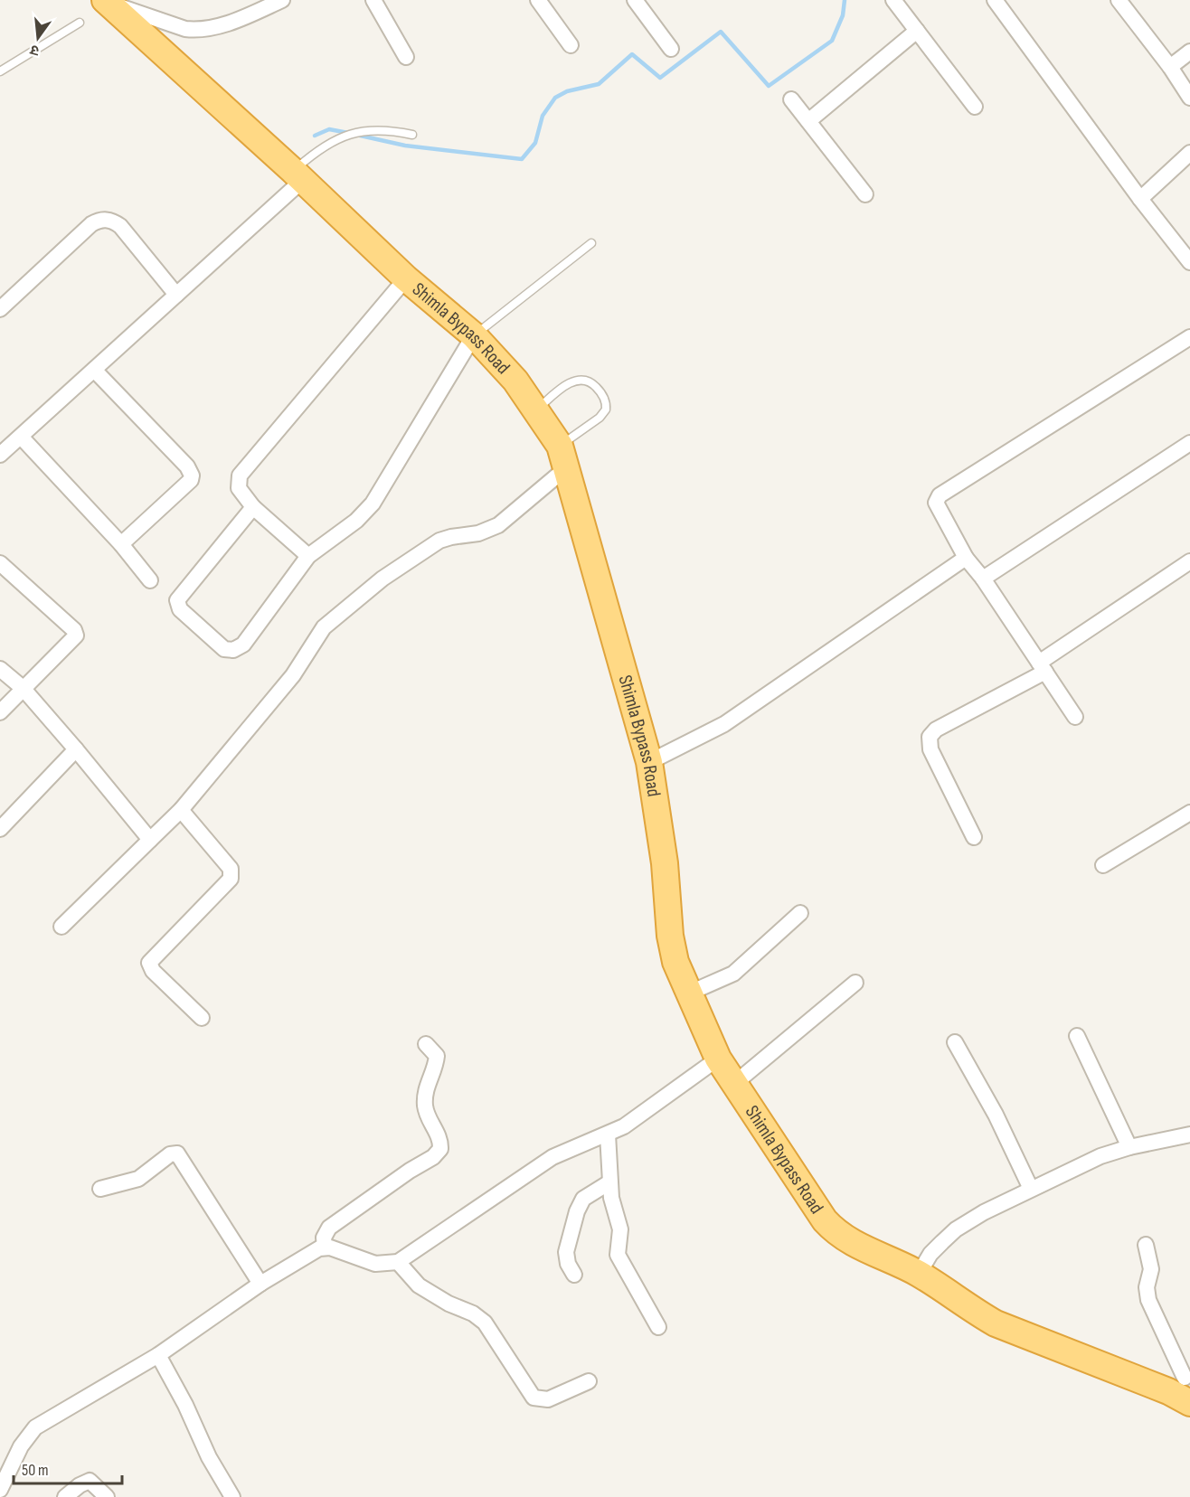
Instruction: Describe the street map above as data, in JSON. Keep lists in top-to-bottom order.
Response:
{
  "streets": {
    "highway": ["Shimla Bypass Road"]
  },
  "scale_bar": "50 m",
  "north": "bottom"
}
